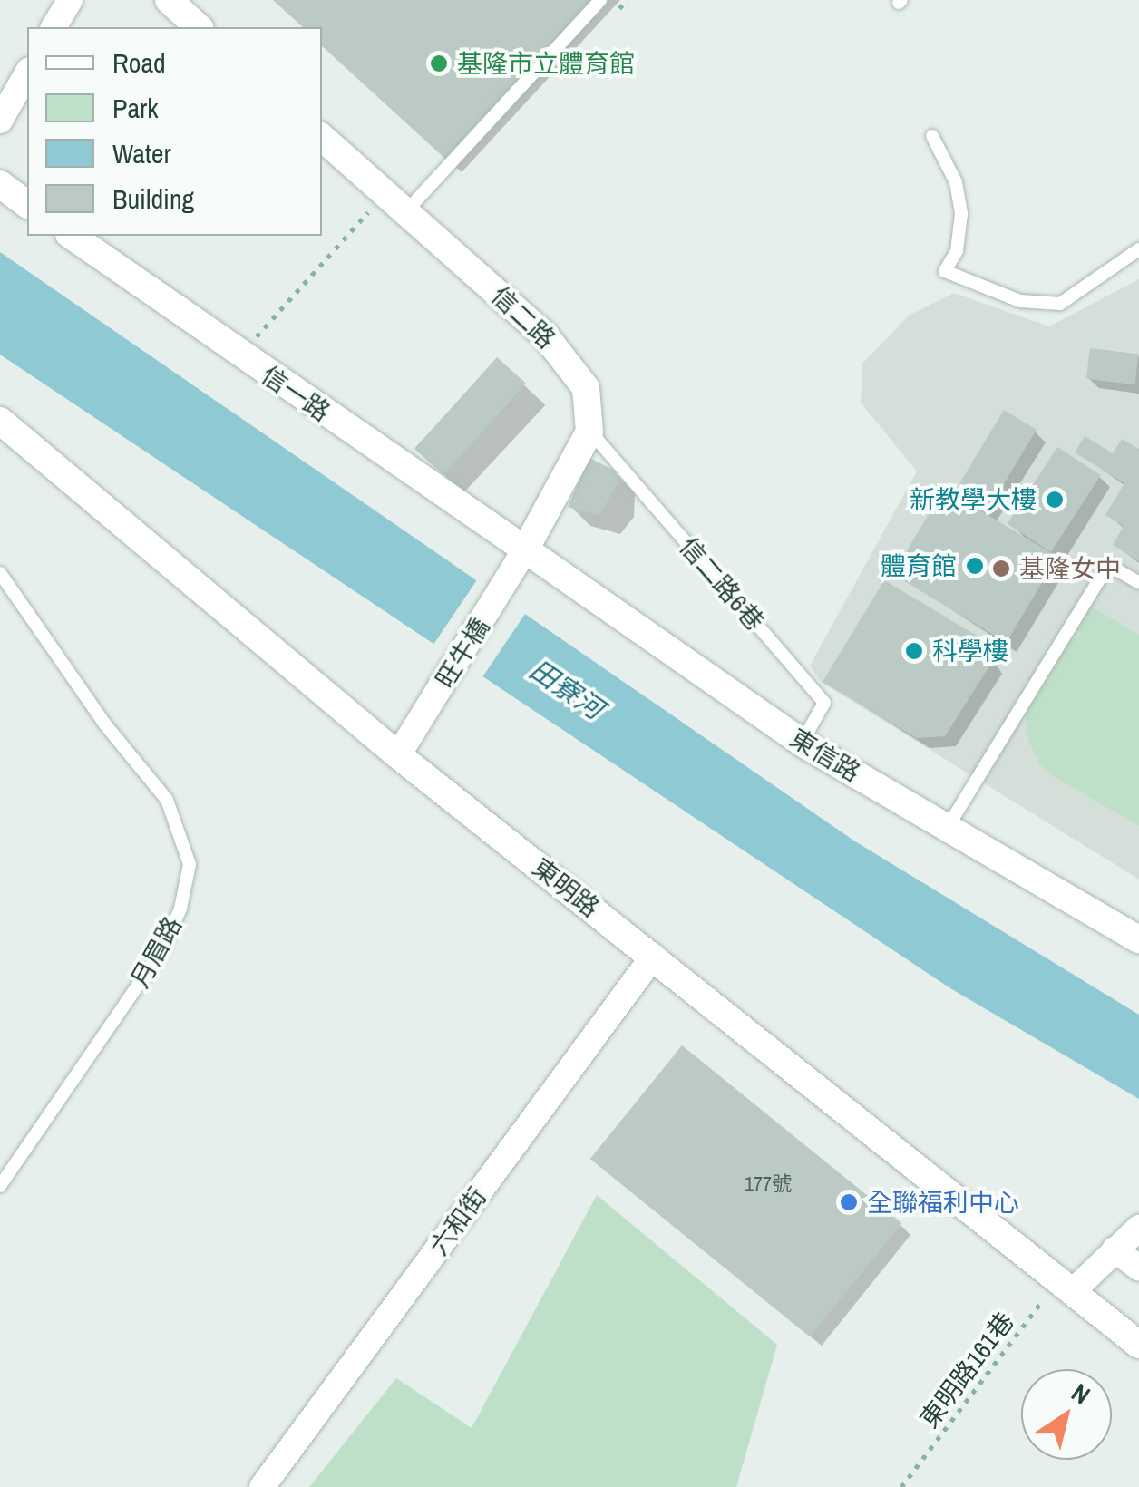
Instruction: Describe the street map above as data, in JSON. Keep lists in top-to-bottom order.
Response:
{
  "streets": {
    "street": [
      "信二路",
      "信一路",
      "旺牛橋",
      "東信路",
      "東明路",
      "六和街"
    ],
    "lane": ["信二路6巷", "月眉路"],
    "path": ["東明路161巷"]
  },
  "crossings": [
    ["信二路", "信二路6巷"],
    ["信一路", "旺牛橋"],
    ["信一路", "東信路"],
    ["信二路6巷", "東信路"],
    ["旺牛橋", "東信路"],
    ["旺牛橋", "東明路"],
    ["東明路", "六和街"],
    ["東明路", "東明路161巷"]
  ],
  "water": ["田寮河"],
  "places": [
    "基隆市立體育館",
    "新教學大樓",
    "體育館",
    "基隆女中",
    "科學樓",
    "全聯福利中心"
  ],
  "house_numbers": ["177號"],
  "legend": [
    "Road",
    "Park",
    "Water",
    "Building"
  ],
  "north": "top right"
}
